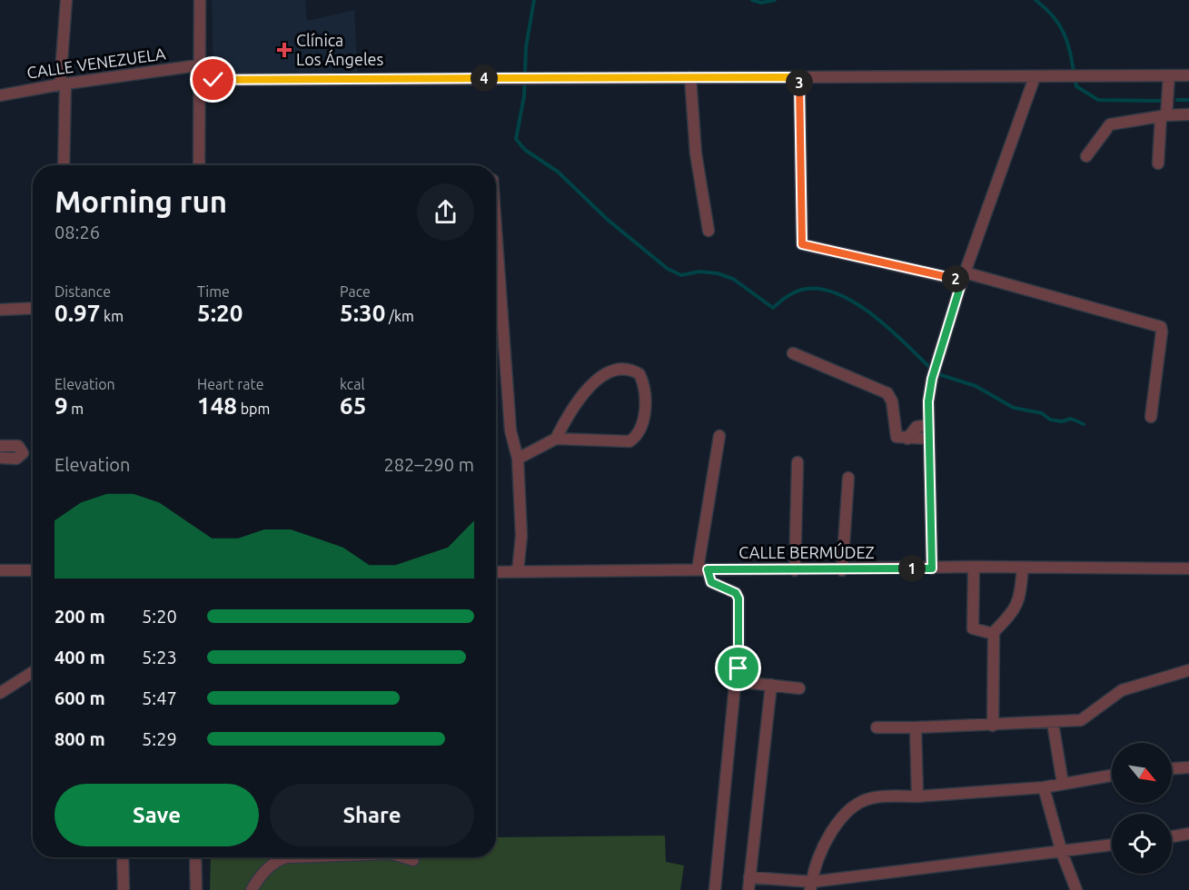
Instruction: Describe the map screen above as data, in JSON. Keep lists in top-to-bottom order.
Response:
{
  "streets": {
    "street": ["CALLE VENEZUELA", "CALLE BERMÚDEZ"]
  },
  "places": {
    "health": ["Clínica Los Ángeles"]
  },
  "north": "bottom right",
  "page": {
    "pins": [
      "4",
      "3",
      "2",
      "1"
    ],
    "heading": ["Morning run", "08:26"],
    "stats": [
      ["Distance", "0.97 km"],
      ["Time", "5:20"],
      ["Pace", "5:30 /km"],
      ["Elevation", "9 m"],
      ["Heart rate", "148 bpm"],
      ["kcal", "65"]
    ],
    "chart": ["Elevation", "282–290 m"],
    "list": [
      {
        "name": "200 m",
        "note": "5:20"
      },
      {
        "name": "400 m",
        "note": "5:23"
      },
      {
        "name": "600 m",
        "note": "5:47"
      },
      {
        "name": "800 m",
        "note": "5:29"
      }
    ],
    "buttons": ["Save", "Share"]
  }
}
